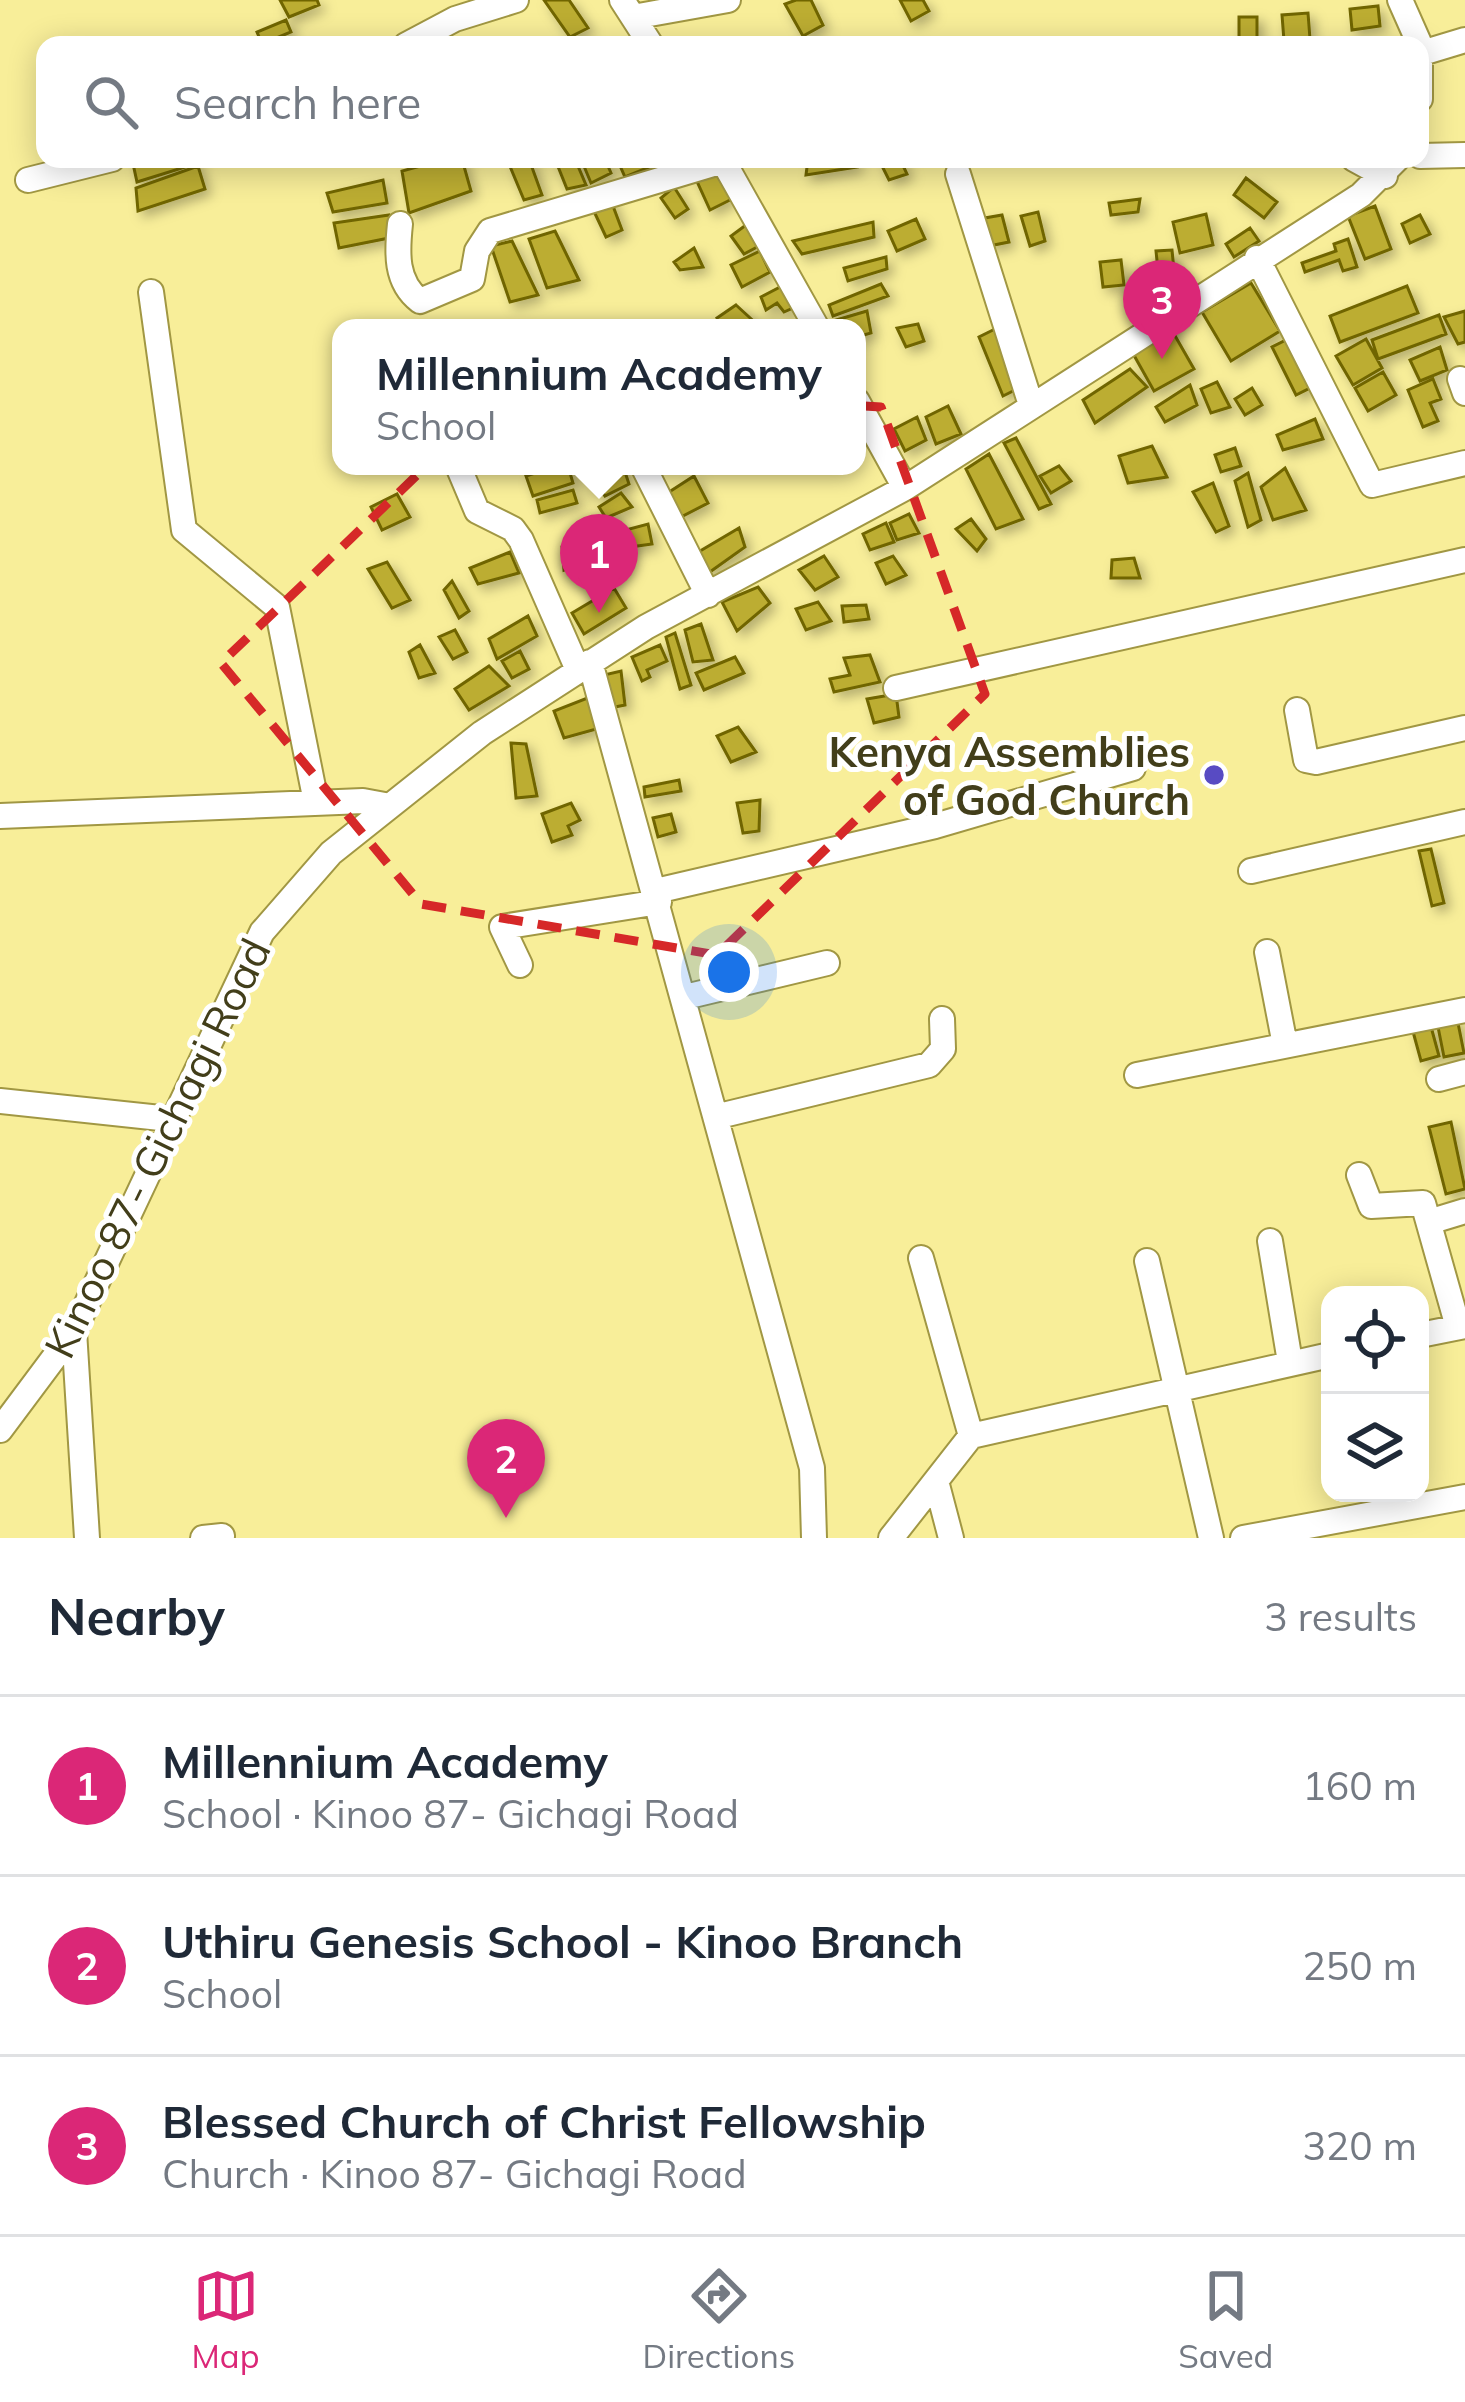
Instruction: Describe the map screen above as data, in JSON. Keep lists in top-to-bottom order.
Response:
{
  "streets": {
    "street": ["Kinoo 87- Gichagi Road"]
  },
  "places": ["Kenya Assemblies of God Church"],
  "page": {
    "search": "Search here",
    "pins": ["3", "1", "2"],
    "popup": ["Millennium Academy", "School"],
    "heading": ["Nearby", "3 results"],
    "list": [
      {
        "mark": "1",
        "name": "Millennium Academy",
        "note": "School · Kinoo 87- Gichagi Road",
        "value": "160 m"
      },
      {
        "mark": "2",
        "name": "Uthiru Genesis School - Kinoo Branch",
        "note": "School",
        "value": "250 m"
      },
      {
        "mark": "3",
        "name": "Blessed Church of Christ Fellowship",
        "note": "Church · Kinoo 87- Gichagi Road",
        "value": "320 m"
      }
    ],
    "nav": ["Map", "Directions", "Saved"]
  }
}
